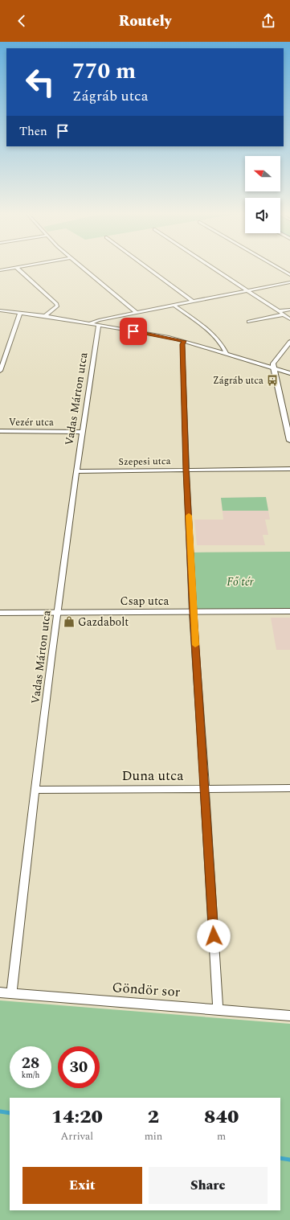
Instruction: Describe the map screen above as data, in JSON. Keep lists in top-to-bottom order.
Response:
{
  "streets": {
    "street": [
      "Vadas Márton utca",
      "Vezér utca",
      "Szepesi utca",
      "Csap utca",
      "Duna utca",
      "Göndör sor"
    ]
  },
  "crossings": [
    ["Vadas Márton utca", "Vezér utca"],
    ["Vadas Márton utca", "Szepesi utca"],
    ["Vadas Márton utca", "Csap utca"],
    ["Vadas Márton utca", "Duna utca"],
    ["Vadas Márton utca", "Göndör sor"]
  ],
  "parks": ["Fő tér"],
  "places": {
    "bus stop": ["Zágráb utca"],
    "shop": ["Gazdabolt"]
  },
  "north": "left",
  "page": {
    "header": "Routely",
    "turn": ["770 m", "Zágráb utca"],
    "then": "Then",
    "speed": "28 km/h",
    "limit": "30",
    "eta": [
      "14:20",
      "Arrival",
      "2",
      "min",
      "840",
      "m"
    ],
    "buttons": ["Exit", "Share"]
  }
}
